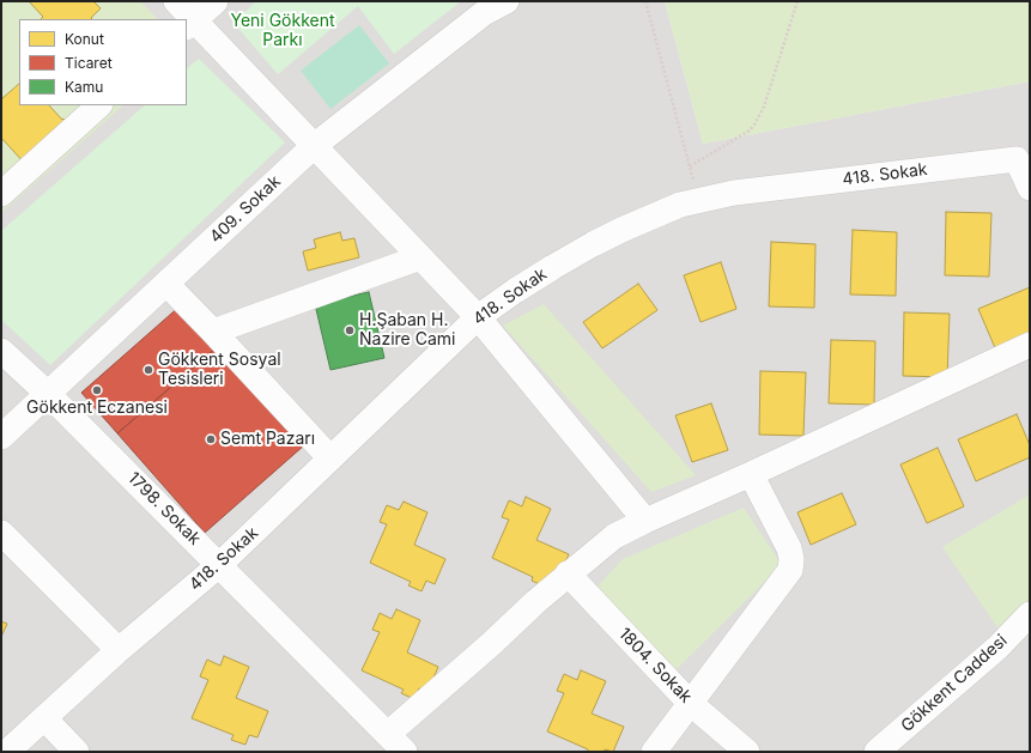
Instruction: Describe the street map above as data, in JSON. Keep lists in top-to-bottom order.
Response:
{
  "streets": {
    "street": [
      "418. Sokak",
      "409. Sokak",
      "1798. Sokak",
      "1804. Sokak",
      "Gökkent Caddesi"
    ]
  },
  "crossings": [
    ["418. Sokak", "1798. Sokak"],
    ["409. Sokak", "1798. Sokak"]
  ],
  "parks": ["Yeni Gökkent Parkı"],
  "places": [
    "H.Şaban H. Nazire Cami",
    "Gökkent Sosyal Tesisleri",
    "Gökkent Eczanesi",
    "Semt Pazarı"
  ],
  "legend": ["Konut", "Ticaret", "Kamu"]
}
